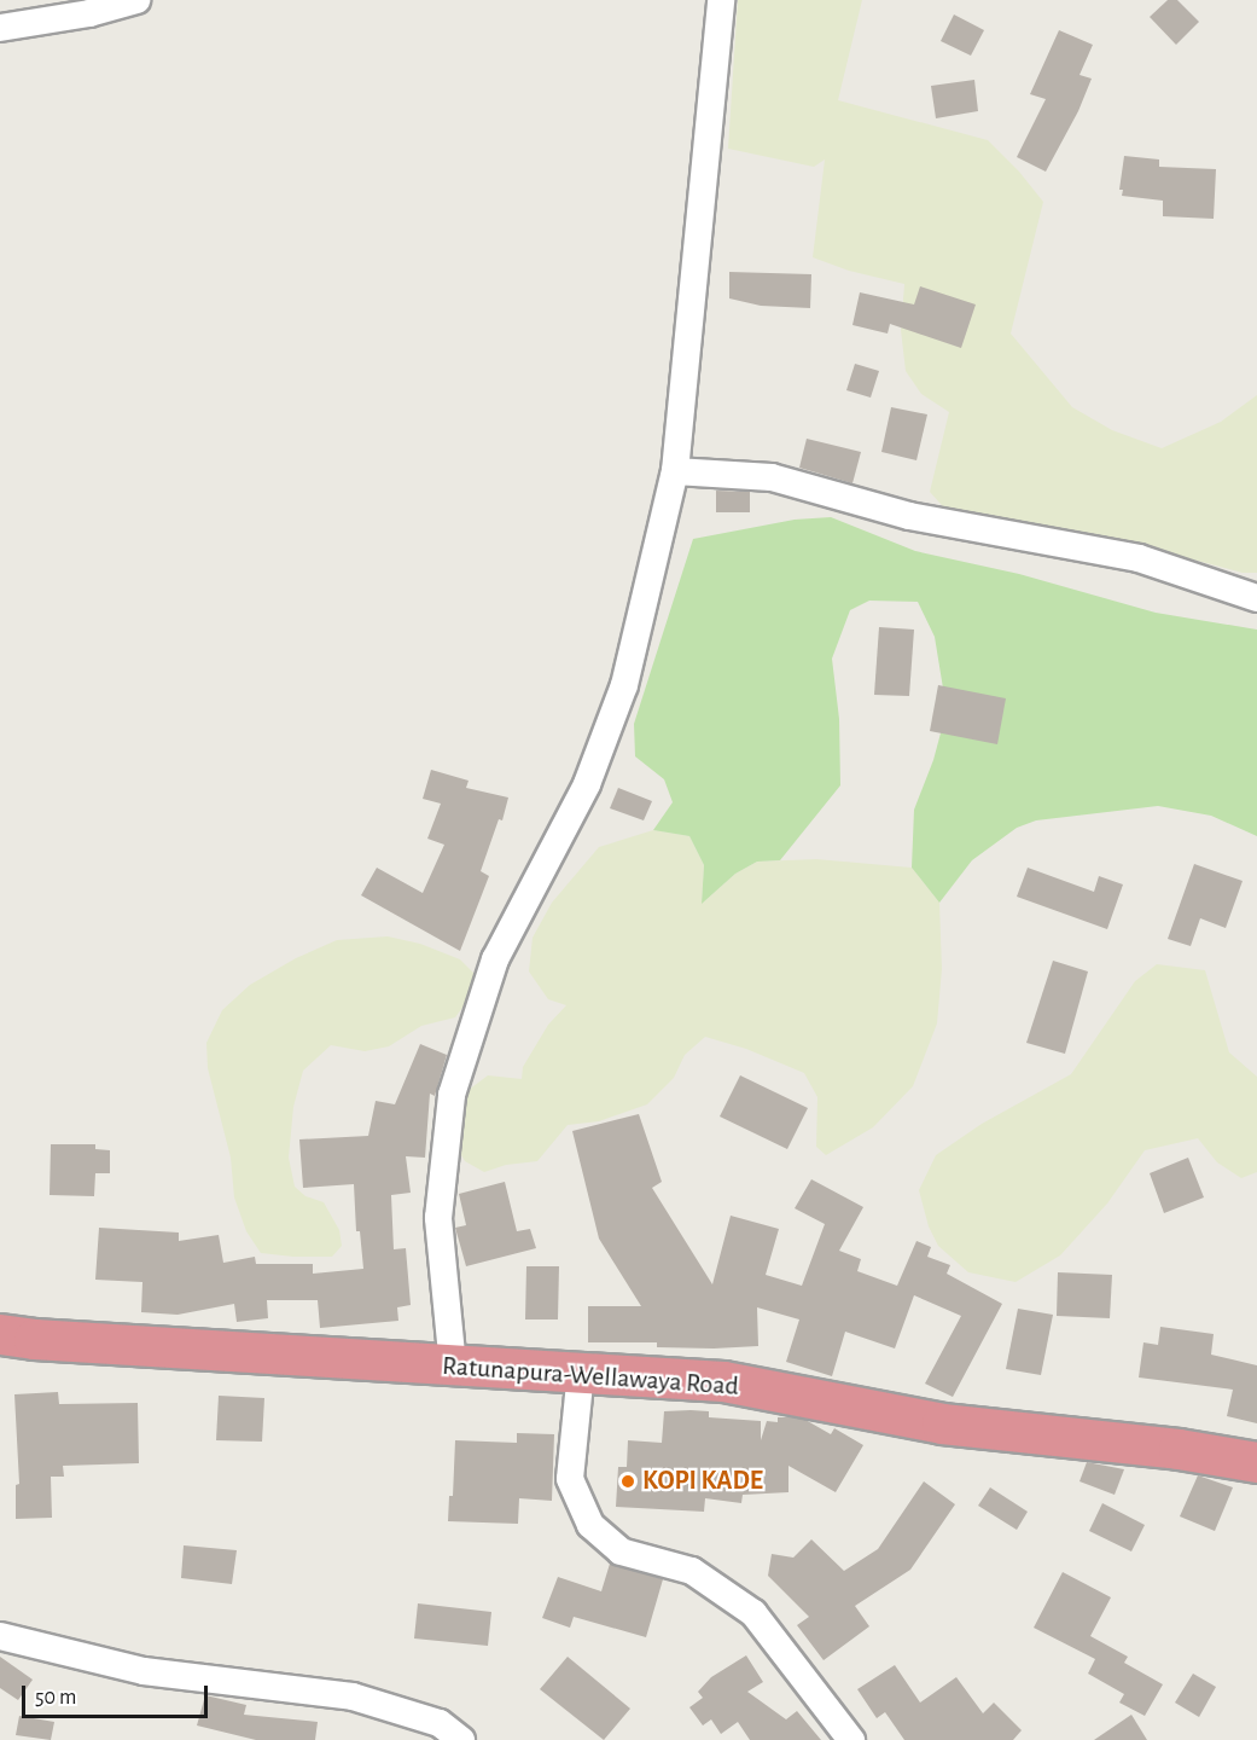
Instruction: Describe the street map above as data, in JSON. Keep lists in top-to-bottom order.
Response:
{
  "streets": {
    "highway": ["Ratunapura-Wellawaya Road"]
  },
  "places": ["KOPI KADE"],
  "scale_bar": "50 m"
}
